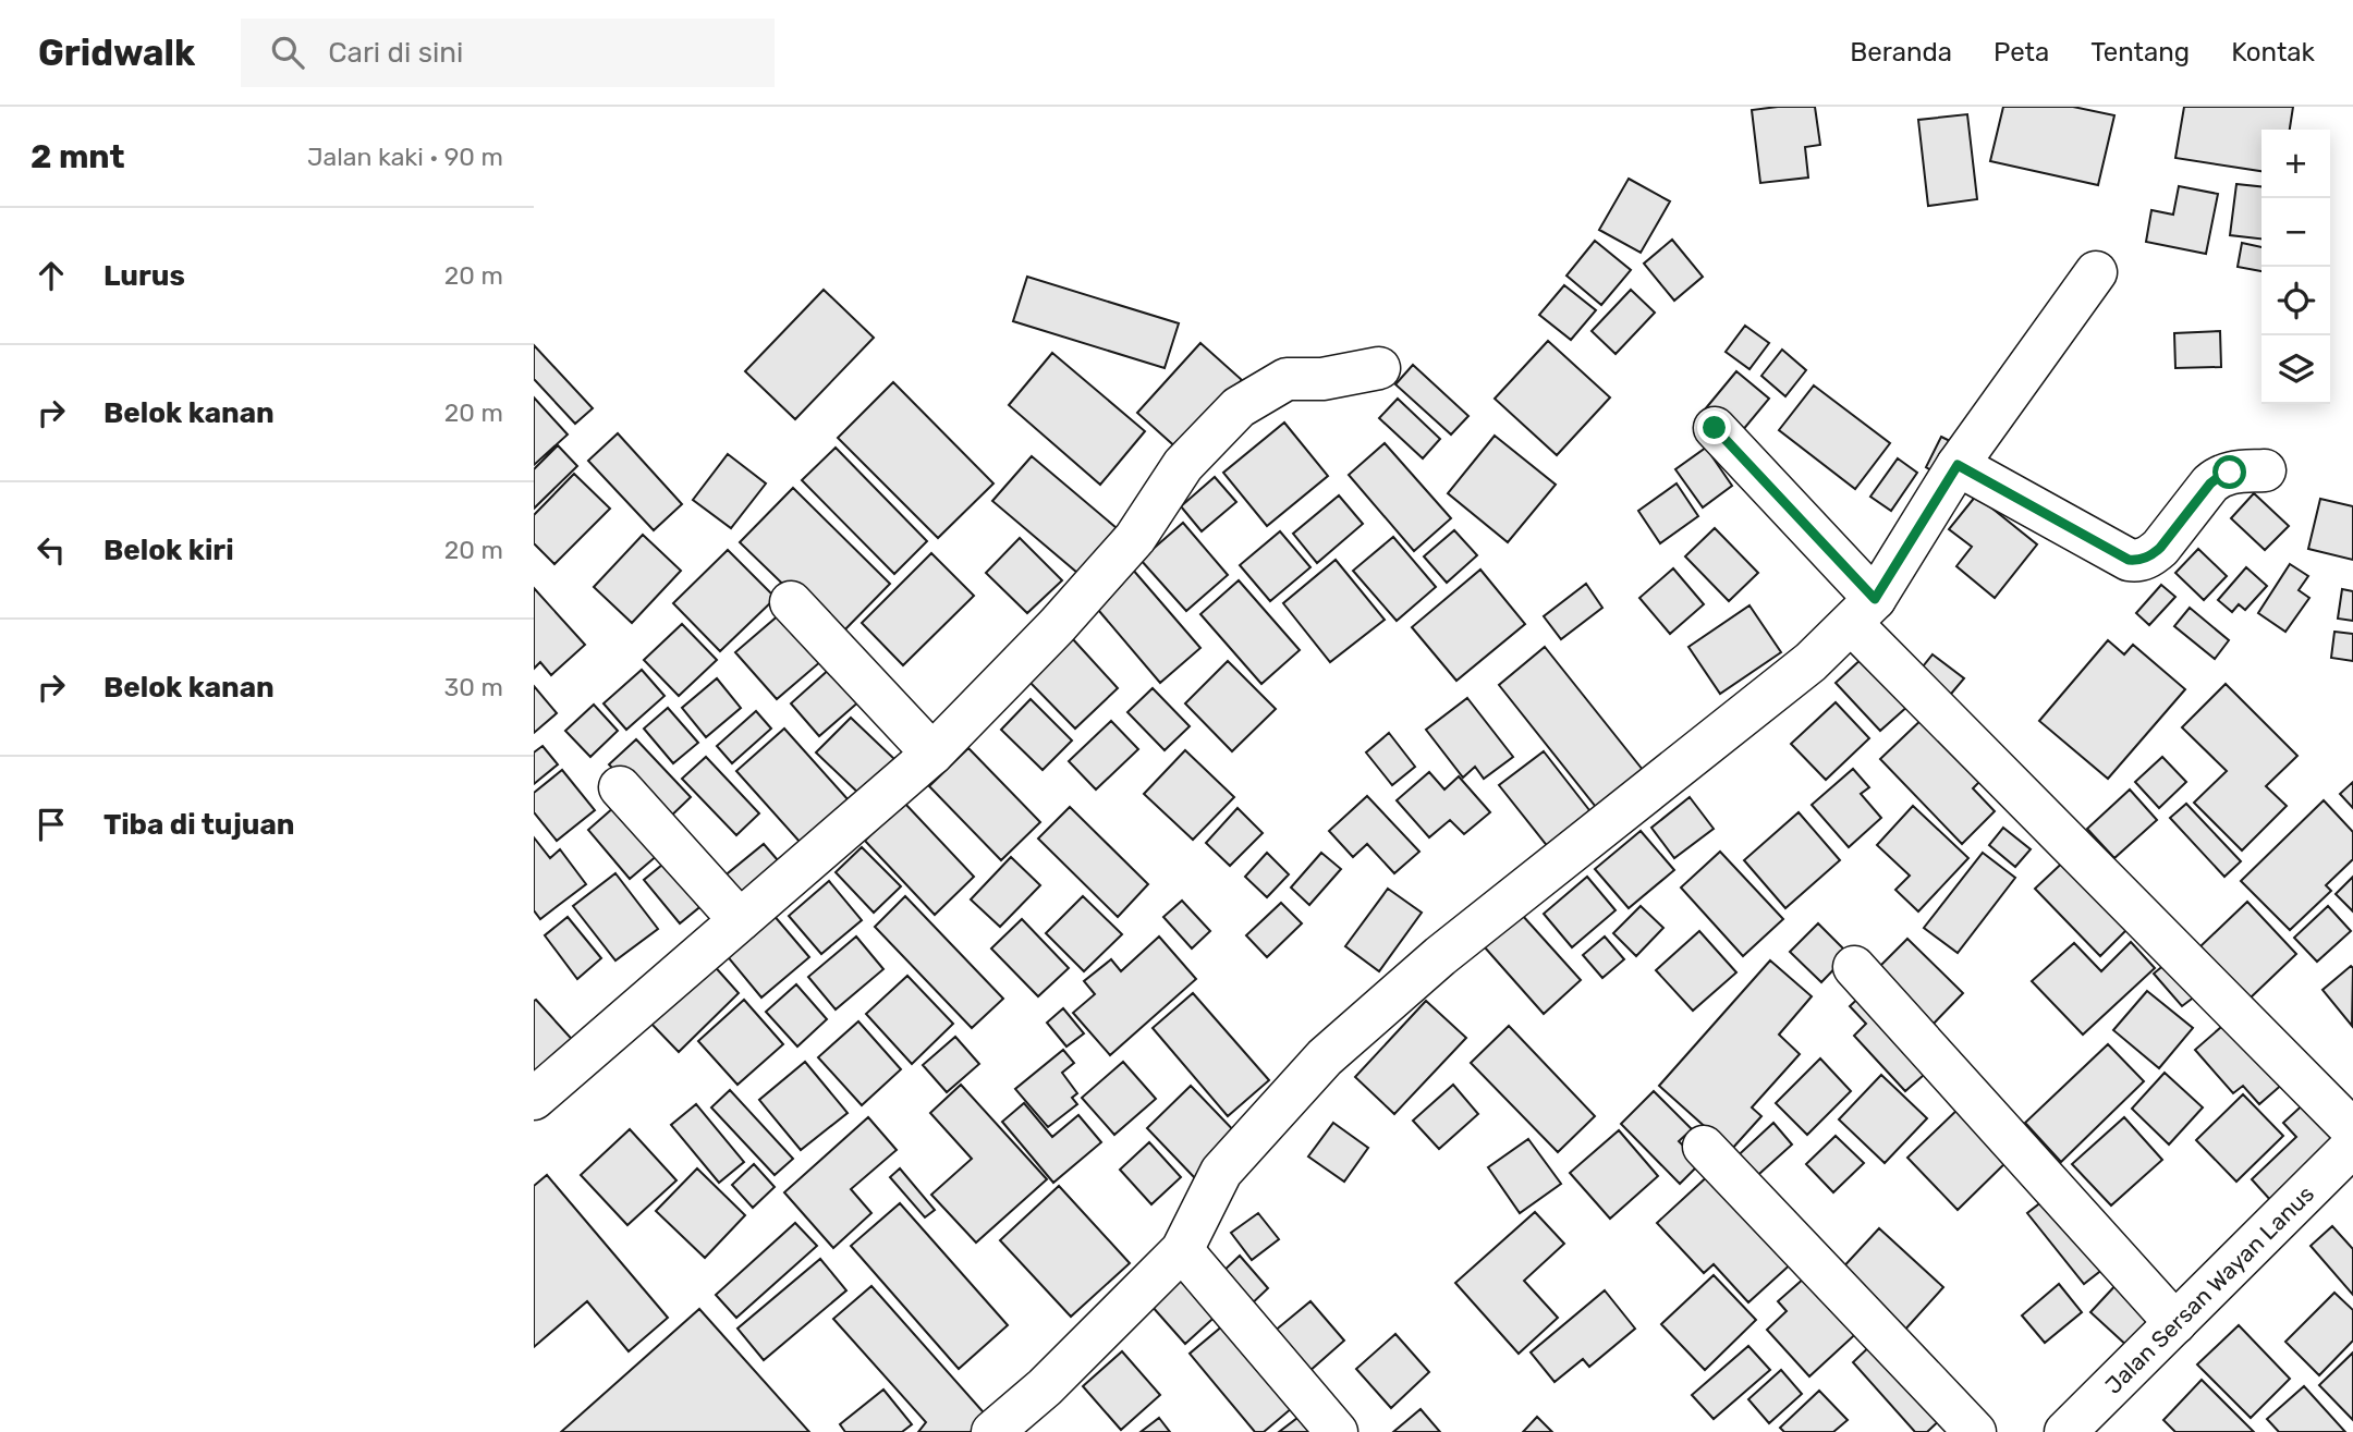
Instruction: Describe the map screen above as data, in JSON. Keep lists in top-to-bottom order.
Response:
{
  "streets": {
    "street": ["Jalan Sersan Wayan Lanus"]
  },
  "page": {
    "header": "Gridwalk",
    "search": "Cari di sini",
    "nav": [
      "Beranda",
      "Peta",
      "Tentang",
      "Kontak"
    ],
    "heading": ["2 mnt", "Jalan kaki · 90 m"],
    "map_buttons": ["+", "−"],
    "list": [
      ["Lurus", "20 m"],
      ["Belok kanan", "20 m"],
      ["Belok kiri", "20 m"],
      ["Belok kanan", "30 m"],
      "Tiba di tujuan"
    ]
  }
}
